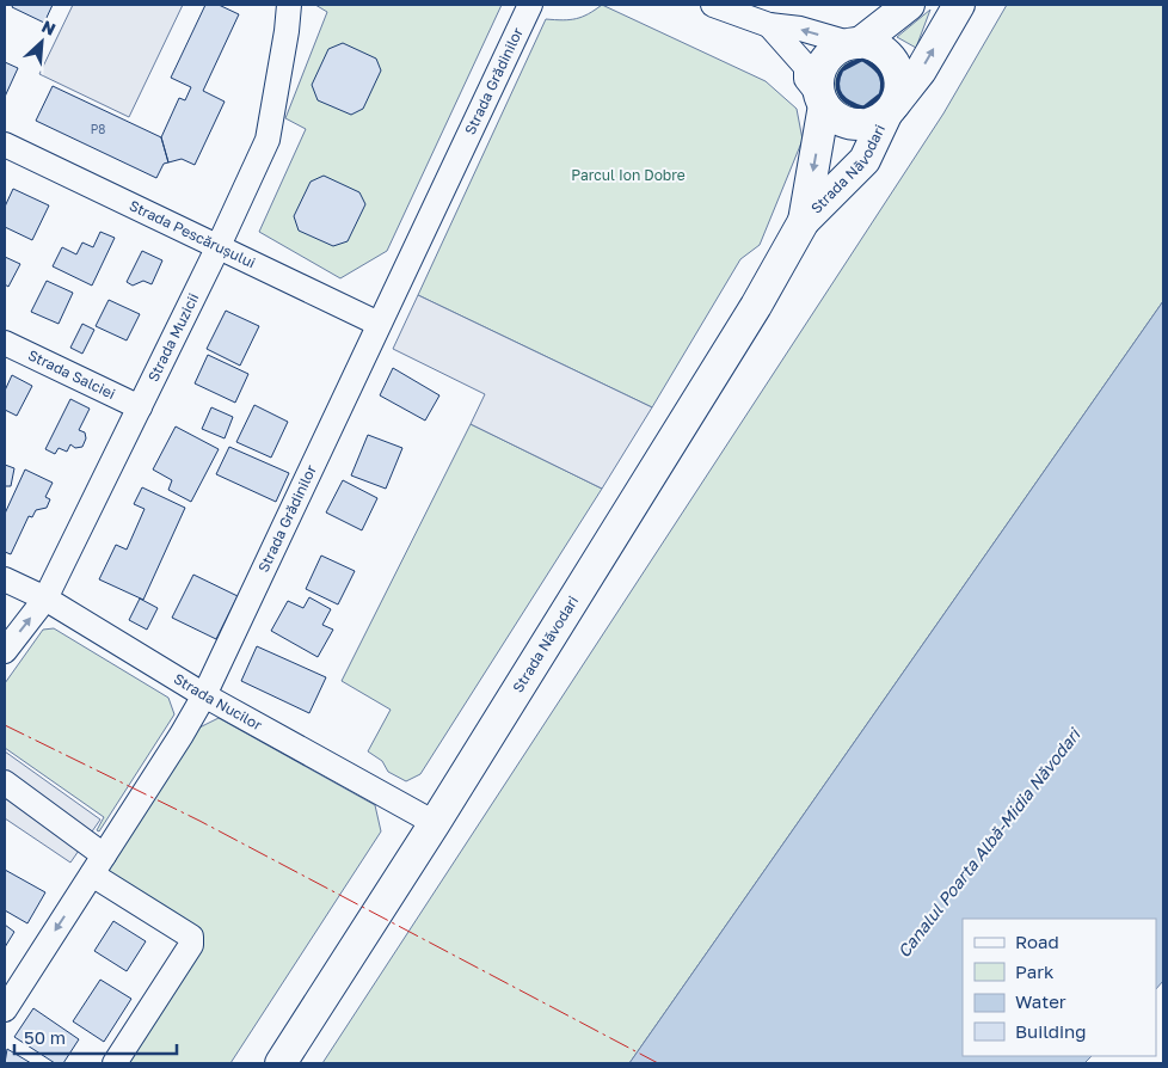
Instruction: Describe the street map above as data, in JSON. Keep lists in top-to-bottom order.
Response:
{
  "streets": {
    "main road": ["Strada Năvodari"],
    "street": [
      "Strada Grădinilor",
      "Strada Pescărușului",
      "Strada Muzicii",
      "Strada Salciei",
      "Strada Nucilor"
    ]
  },
  "crossings": [
    ["Strada Grădinilor", "Strada Pescărușului"],
    ["Strada Grădinilor", "Strada Nucilor"],
    ["Strada Năvodari", "Strada Nucilor"],
    ["Strada Pescărușului", "Strada Muzicii"],
    ["Strada Muzicii", "Strada Salciei"],
    ["Strada Muzicii", "Strada Nucilor"]
  ],
  "water": ["Canalul Poarta Albă-Midia Năvodari"],
  "parks": ["Parcul Ion Dobre"],
  "house_numbers": ["P8"],
  "legend": [
    "Road",
    "Park",
    "Water",
    "Building"
  ],
  "scale_bar": "50 m",
  "north": "top right"
}
